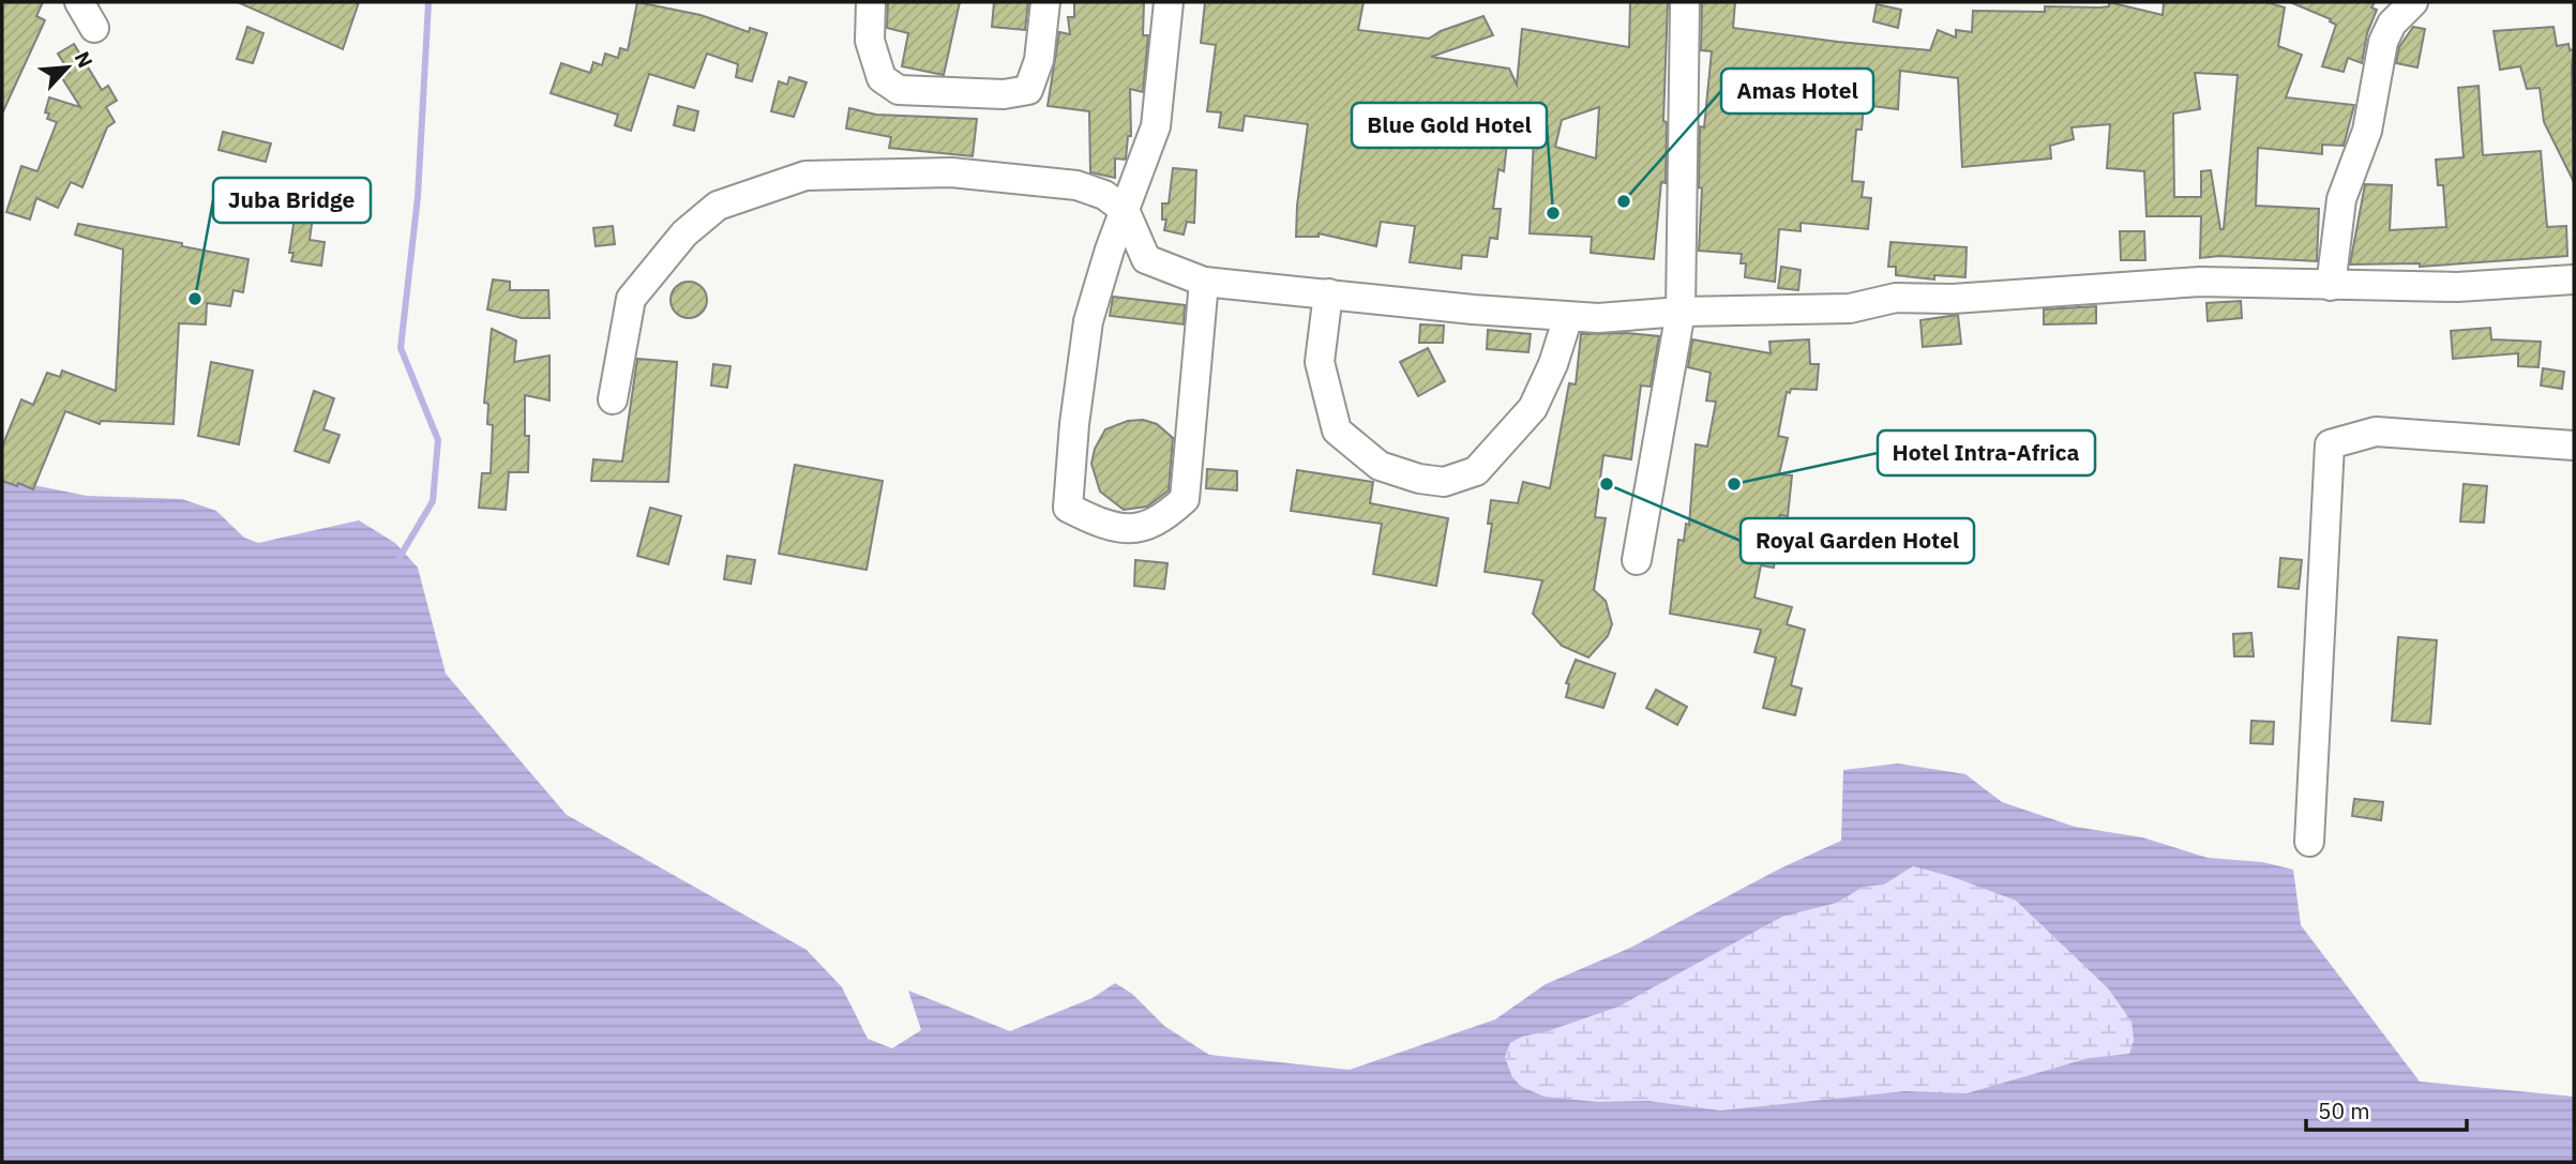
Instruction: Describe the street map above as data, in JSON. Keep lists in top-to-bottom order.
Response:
{
  "places": [
    "Amas Hotel",
    "Blue Gold Hotel",
    "Juba Bridge",
    "Royal Garden Hotel",
    "Hotel Intra-Africa"
  ],
  "scale_bar": "50 m",
  "north": "top right"
}
